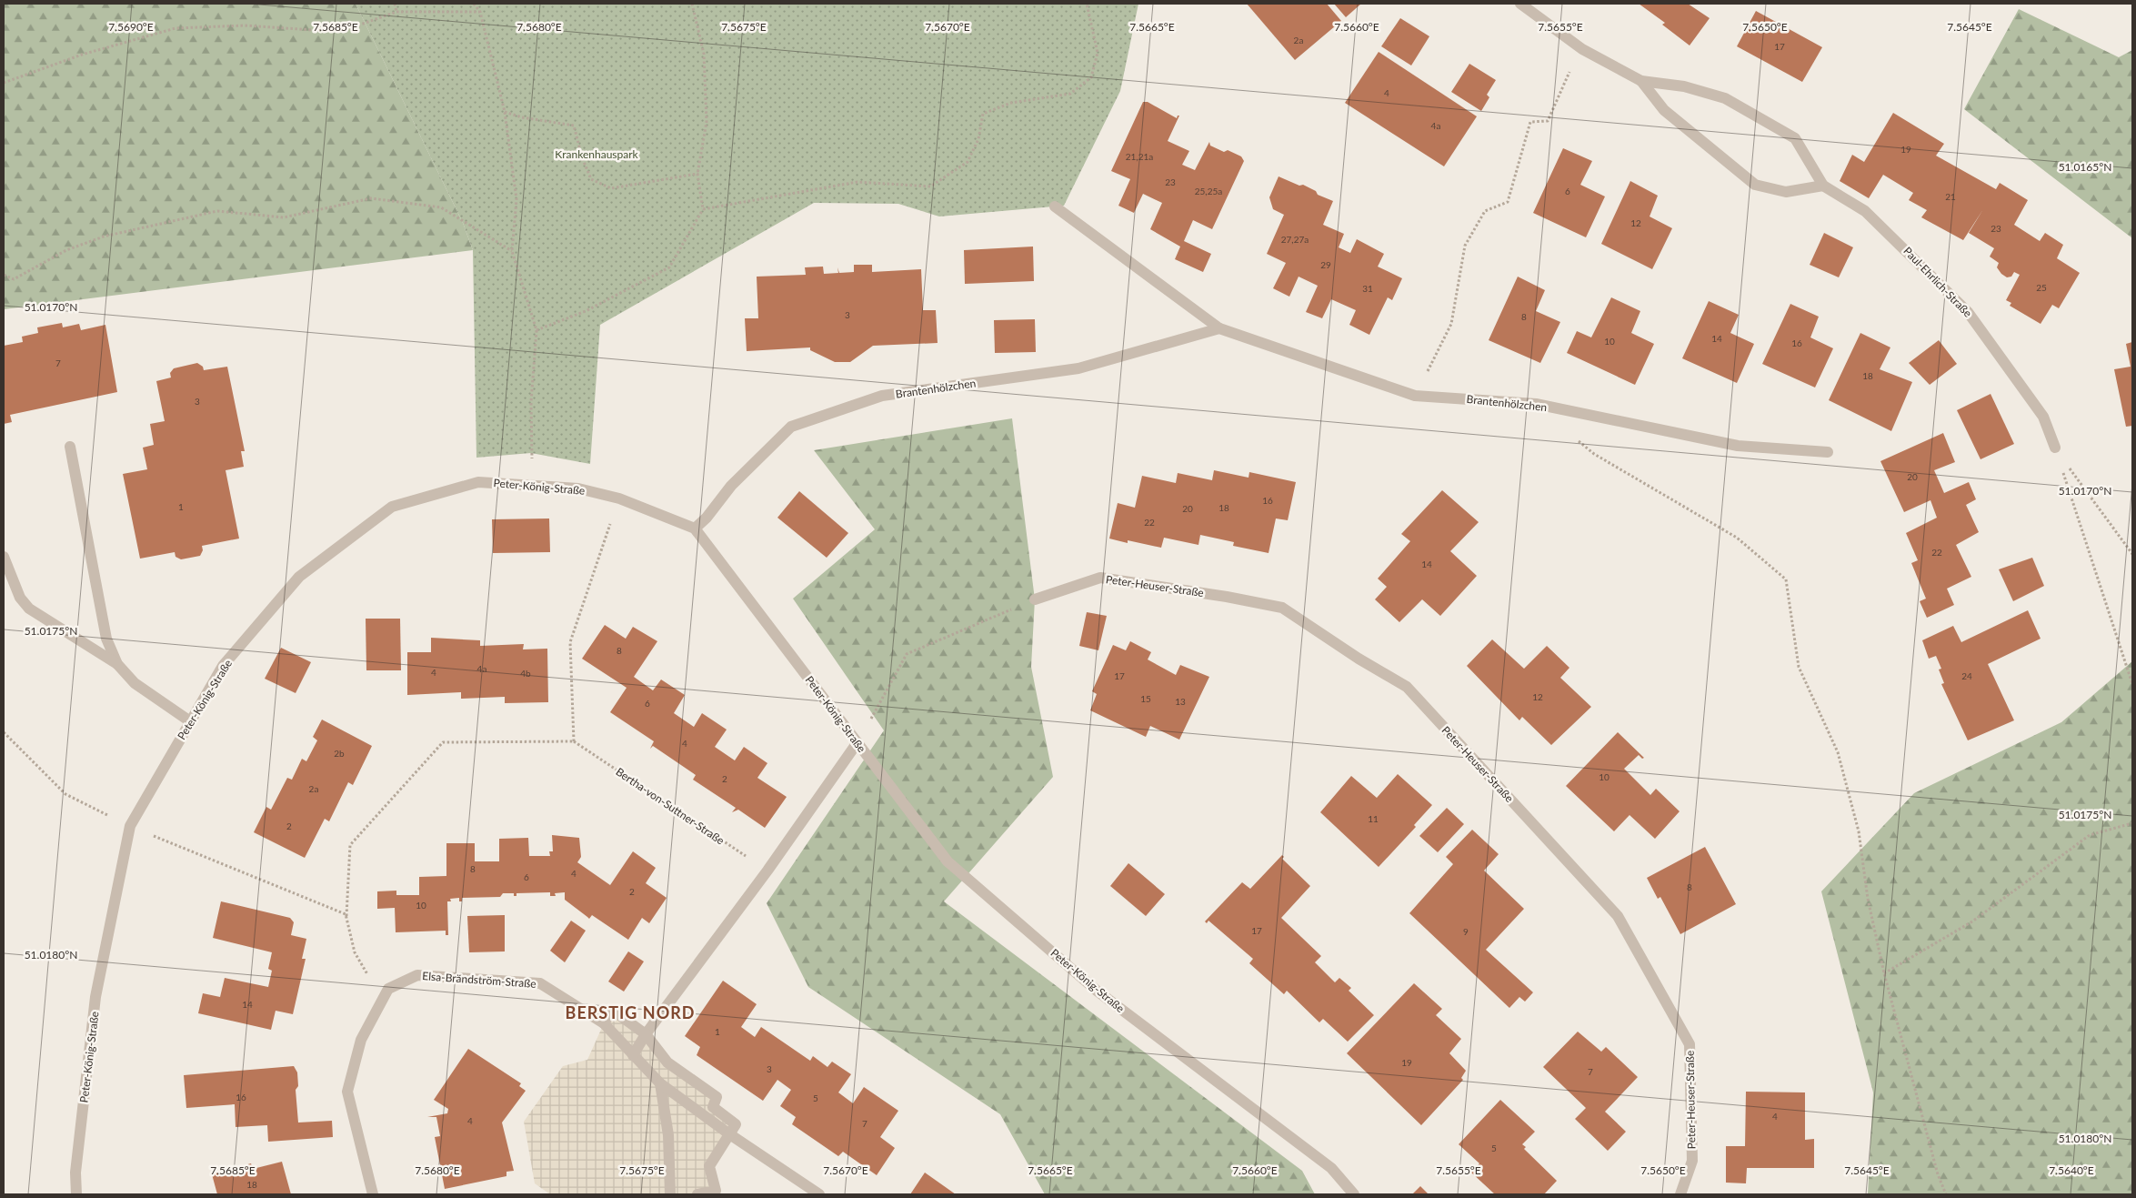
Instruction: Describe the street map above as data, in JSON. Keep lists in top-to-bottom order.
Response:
{
  "streets": {
    "street": [
      "Paul-Ehrlich-Straße",
      "Brantenhölzchen",
      "Peter-König-Straße",
      "Peter-Heuser-Straße",
      "Elsa-Brändström-Straße"
    ],
    "path": ["Bertha-von-Suttner-Straße"]
  },
  "crossings": [
    ["Brantenhölzchen", "Peter-König-Straße"]
  ],
  "districts": ["BERSTIG NORD"],
  "parks": ["Krankenhauspark"],
  "house_numbers": [
    "2a",
    "17",
    "4",
    "4a",
    "19",
    "21,21a",
    "23",
    "25,25a",
    "6",
    "21",
    "12",
    "23",
    "27,27a",
    "29",
    "25",
    "31",
    "3",
    "8",
    "14",
    "10",
    "16",
    "7",
    "18",
    "3",
    "20",
    "16",
    "1",
    "18",
    "20",
    "22",
    "22",
    "14",
    "8",
    "4a",
    "4",
    "4b",
    "17",
    "24",
    "12",
    "15",
    "13",
    "6",
    "4",
    "2b",
    "10",
    "2",
    "2a",
    "11",
    "2",
    "8",
    "4",
    "6",
    "8",
    "2",
    "10",
    "17",
    "9",
    "14",
    "1",
    "19",
    "3",
    "7",
    "16",
    "5",
    "4",
    "4",
    "7",
    "5",
    "18"
  ],
  "coordinates": [
    "7.5690°E",
    "7.5685°E",
    "7.5680°E",
    "7.5675°E",
    "7.5670°E",
    "7.5665°E",
    "7.5660°E",
    "7.5655°E",
    "7.5650°E",
    "7.5645°E",
    "51.0165°N",
    "51.0170°N",
    "51.0175°N",
    "51.0180°N",
    "7.5640°E"
  ]
}
